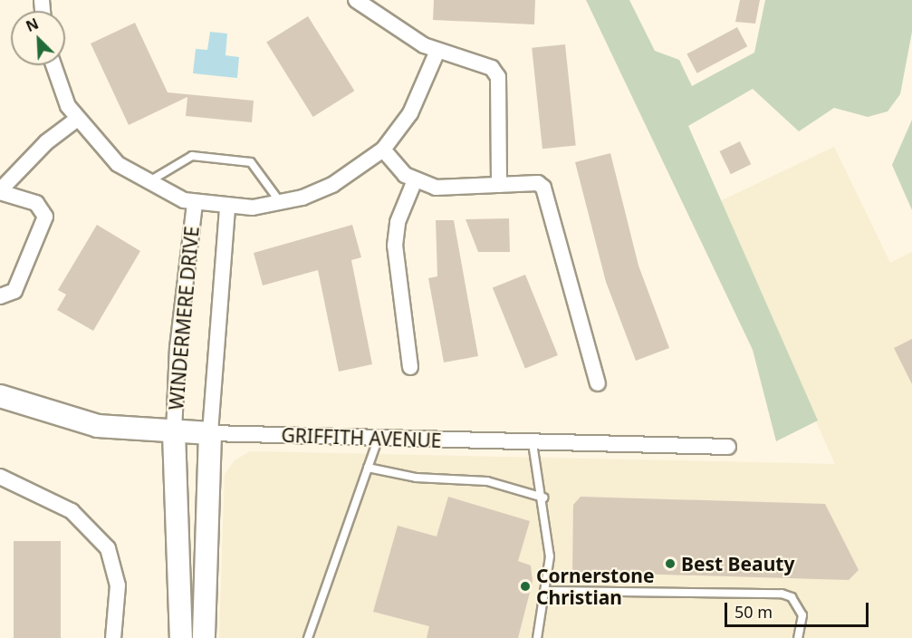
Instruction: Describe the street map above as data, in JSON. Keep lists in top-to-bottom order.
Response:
{
  "streets": {
    "street": ["WINDERMERE DRIVE", "GRIFFITH AVENUE"]
  },
  "crossings": [
    ["WINDERMERE DRIVE", "GRIFFITH AVENUE"]
  ],
  "places": ["Best Beauty", "Cornerstone Christian"],
  "scale_bar": "50 m",
  "north": "top left"
}
